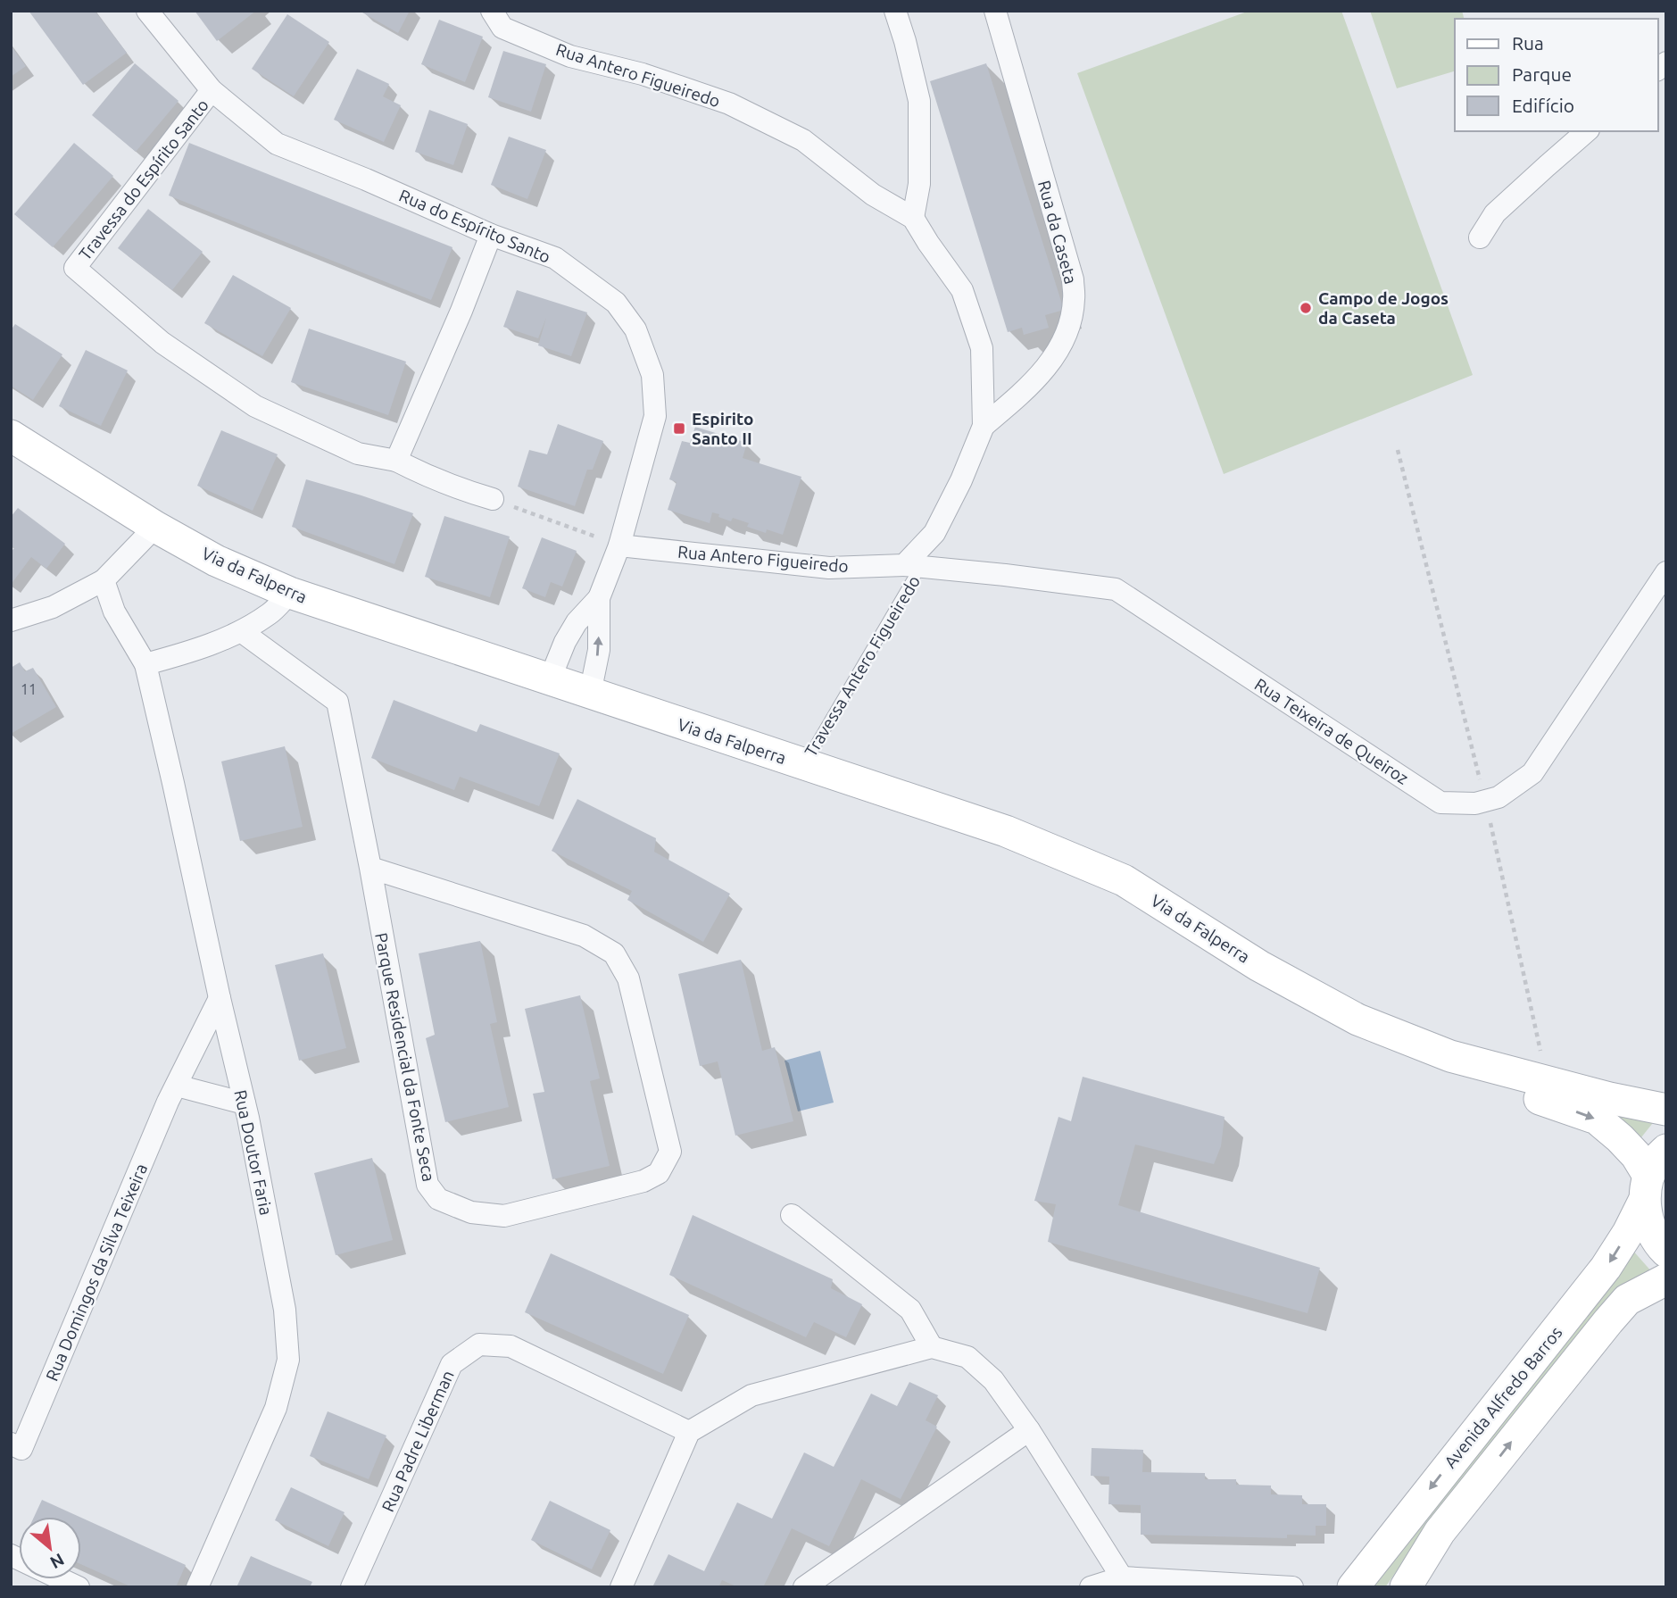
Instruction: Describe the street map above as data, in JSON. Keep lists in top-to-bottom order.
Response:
{
  "streets": {
    "main road": ["Via da Falperra", "Avenida Alfredo Barros"],
    "street": [
      "Rua Antero Figueiredo",
      "Travessa do Espírito Santo",
      "Rua do Espírito Santo",
      "Rua da Caseta",
      "Rua Teixeira de Queiroz",
      "Parque Residencial da Fonte Seca",
      "Rua Doutor Faria",
      "Rua Domingos da Silva Teixeira",
      "Rua Padre Liberman"
    ],
    "lane": ["Travessa Antero Figueiredo"]
  },
  "crossings": [
    ["Rua Antero Figueiredo", "Rua do Espírito Santo"],
    ["Rua Antero Figueiredo", "Travessa Antero Figueiredo"],
    ["Rua Antero Figueiredo", "Rua Teixeira de Queiroz"],
    ["Travessa do Espírito Santo", "Rua do Espírito Santo"],
    ["Via da Falperra", "Travessa Antero Figueiredo"],
    ["Via da Falperra", "Avenida Alfredo Barros"],
    ["Travessa Antero Figueiredo", "Rua Teixeira de Queiroz"],
    ["Rua Doutor Faria", "Rua Domingos da Silva Teixeira"]
  ],
  "places": {
    "other": ["Campo de Jogos da Caseta"],
    "transit": ["Espirito Santo II"]
  },
  "house_numbers": ["11"],
  "legend": ["Rua", "Parque", "Edifício"],
  "north": "bottom right"
}
